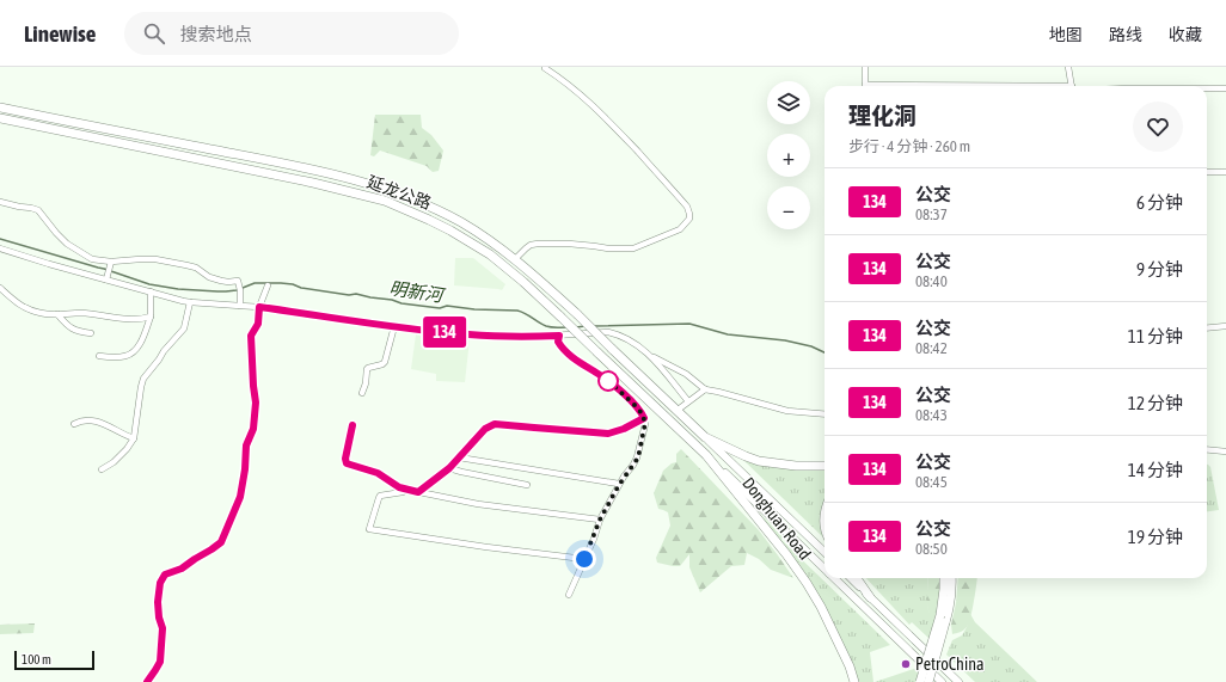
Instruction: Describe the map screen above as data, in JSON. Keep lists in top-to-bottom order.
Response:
{
  "streets": {
    "highway": ["延龙公路", "Donghuan Road"]
  },
  "crossings": [
    ["延龙公路", "Donghuan Road"]
  ],
  "water": ["明新河"],
  "places": ["PetroChina"],
  "lines": ["bus line 134"],
  "scale_bar": "100 m",
  "page": {
    "header": "Linewise",
    "search": "搜索地点",
    "nav": ["地图", "路线", "收藏"],
    "on_map": "134",
    "map_buttons": ["+", "−"],
    "heading": ["理化洞", "步行 · 4 分钟 · 260 m"],
    "list": [
      {
        "mark": "134",
        "name": "公交",
        "note": "08:37",
        "value": "6 分钟"
      },
      {
        "mark": "134",
        "name": "公交",
        "note": "08:40",
        "value": "9 分钟"
      },
      {
        "mark": "134",
        "name": "公交",
        "note": "08:42",
        "value": "11 分钟"
      },
      {
        "mark": "134",
        "name": "公交",
        "note": "08:43",
        "value": "12 分钟"
      },
      {
        "mark": "134",
        "name": "公交",
        "note": "08:45",
        "value": "14 分钟"
      },
      {
        "mark": "134",
        "name": "公交",
        "note": "08:50",
        "value": "19 分钟"
      }
    ],
    "scale": "100 m"
  }
}
